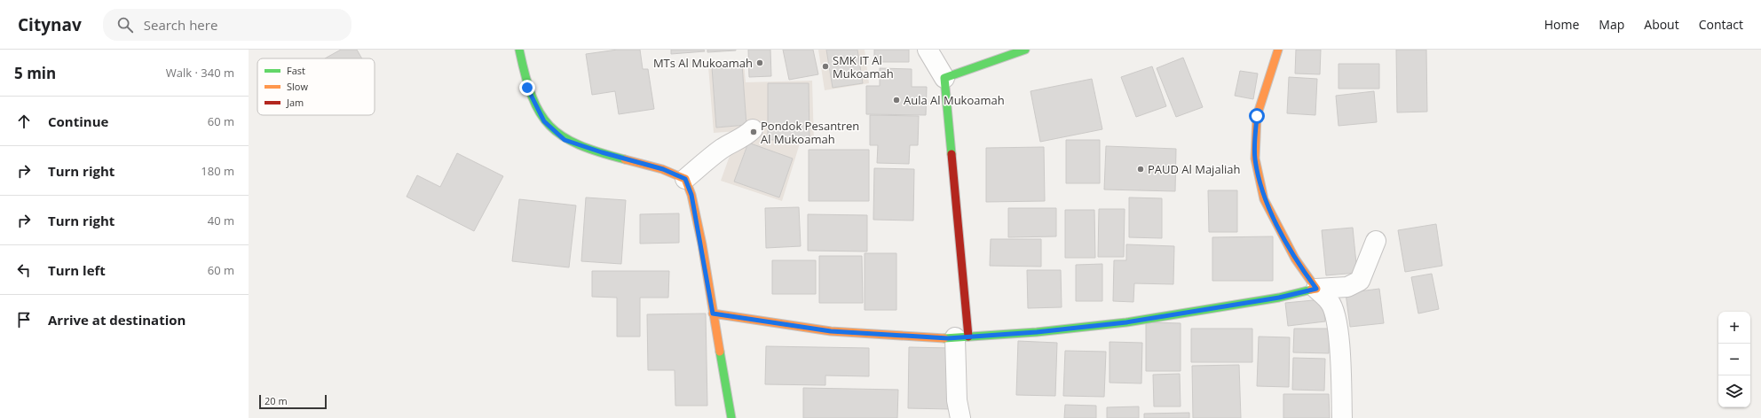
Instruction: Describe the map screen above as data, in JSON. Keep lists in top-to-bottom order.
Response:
{
  "places": [
    "MTs Al Mukoamah",
    "SMK IT Al Mukoamah",
    "Aula Al Mukoamah",
    "Pondok Pesantren Al Mukoamah",
    "PAUD Al Majaliah"
  ],
  "legend": ["Fast", "Slow", "Jam"],
  "scale_bar": "20 m",
  "page": {
    "header": "Citynav",
    "search": "Search here",
    "nav": [
      "Home",
      "Map",
      "About",
      "Contact"
    ],
    "heading": ["5 min", "Walk · 340 m"],
    "list": [
      ["Continue", "60 m"],
      ["Turn right", "180 m"],
      ["Turn right", "40 m"],
      ["Turn left", "60 m"],
      "Arrive at destination"
    ],
    "map_buttons": ["+", "−"],
    "scale": "20 m"
  }
}
